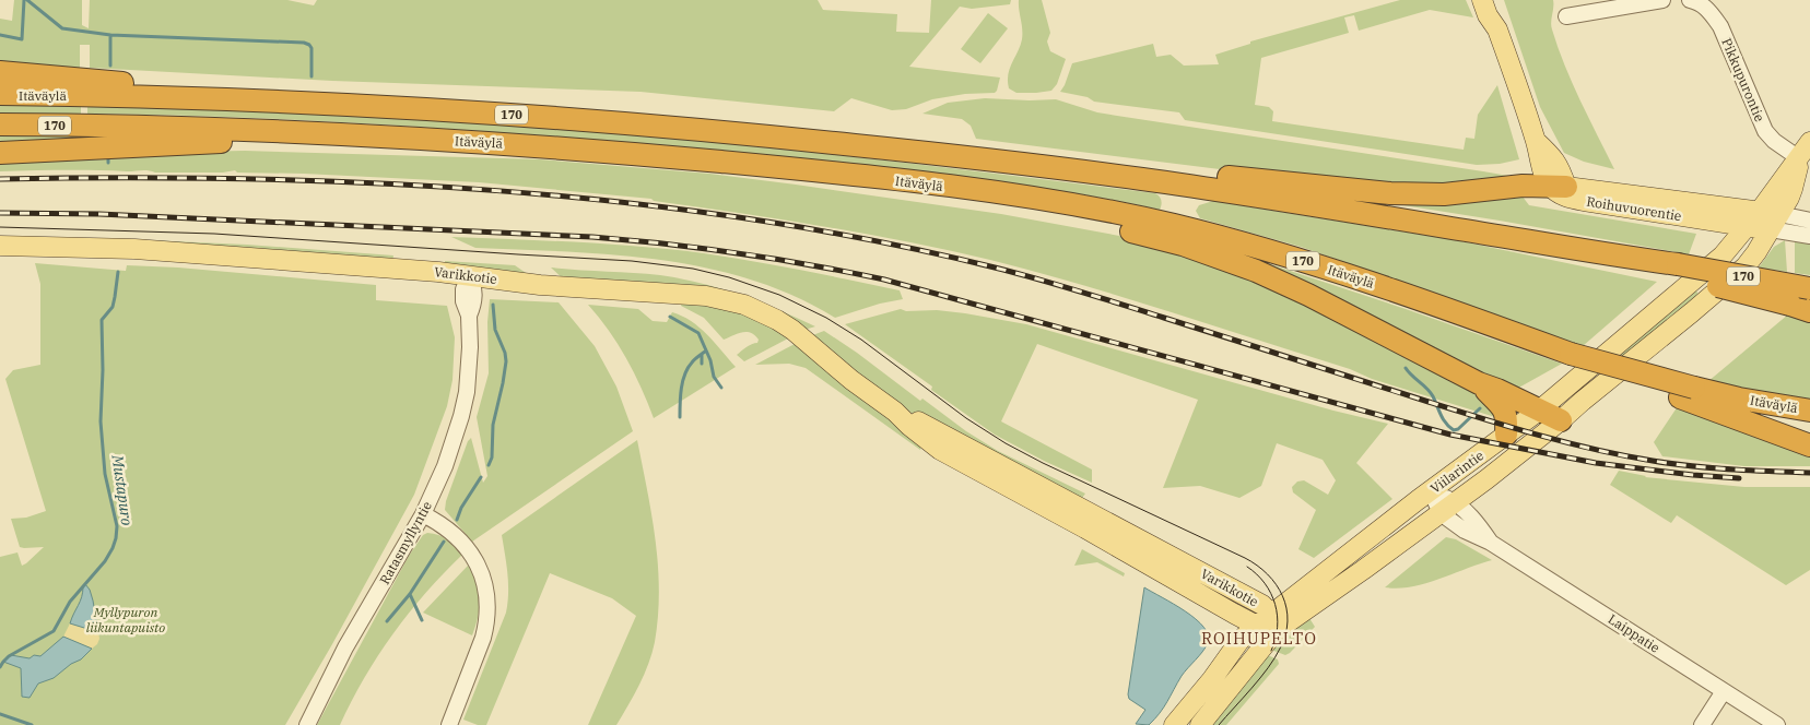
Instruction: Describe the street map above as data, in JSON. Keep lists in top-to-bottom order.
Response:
{
  "streets": {
    "highway": ["Itäväylä", "170"],
    "main road": ["Roihuvuorentie", "Varikkotie", "Viilarintie"],
    "street": ["Pikkupurontie", "Ratasmyllyntie", "Laippatie"]
  },
  "crossings": [
    ["Pikkupurontie", "Viilarintie"],
    ["Roihuvuorentie", "Viilarintie"],
    ["Varikkotie", "Viilarintie"],
    ["Varikkotie", "Ratasmyllyntie"],
    ["Viilarintie", "Laippatie"]
  ],
  "districts": ["ROIHUPELTO"],
  "water": ["Mustapuro"],
  "parks": ["Myllypuron liikuntapuisto"]
}
